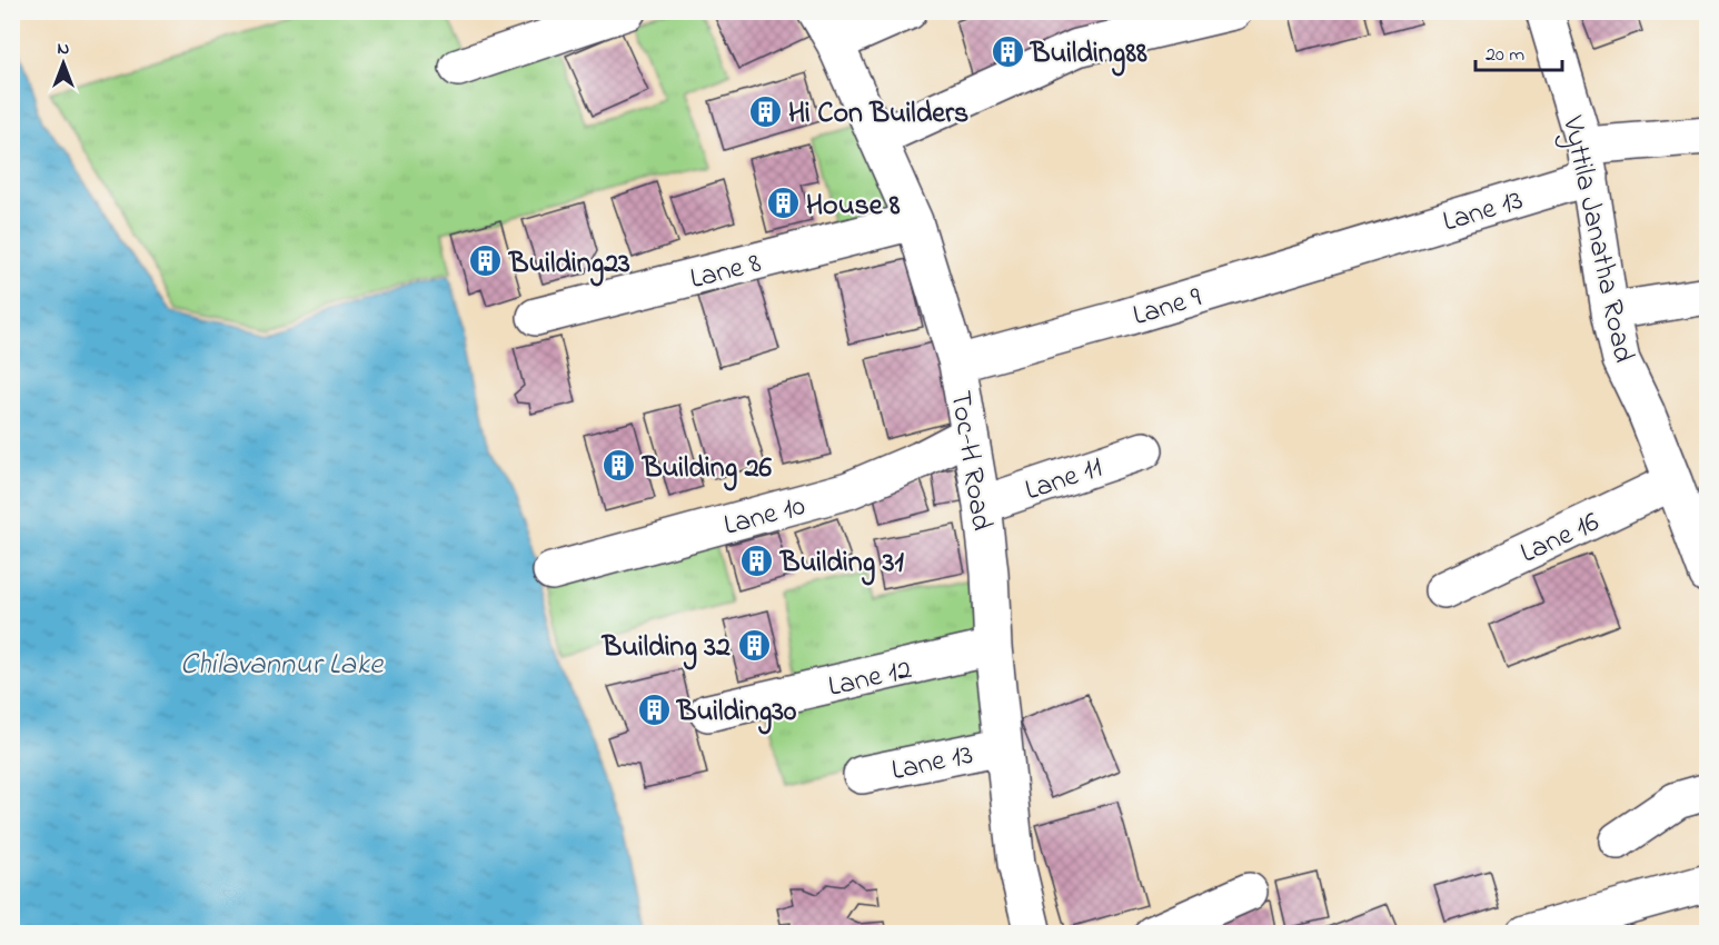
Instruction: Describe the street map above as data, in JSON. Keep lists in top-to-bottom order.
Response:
{
  "streets": {
    "street": [
      "Lane 13",
      "Vyttila Janatha Road",
      "Lane 8",
      "Lane 9",
      "Toc-H Road",
      "Lane 11",
      "Lane 10",
      "Lane 16",
      "Lane 12"
    ]
  },
  "crossings": [
    ["Lane 13", "Vyttila Janatha Road"],
    ["Lane 13", "Lane 9"],
    ["Lane 13", "Toc-H Road"],
    ["Vyttila Janatha Road", "Lane 16"],
    ["Lane 8", "Toc-H Road"],
    ["Lane 9", "Toc-H Road"],
    ["Toc-H Road", "Lane 11"],
    ["Toc-H Road", "Lane 10"],
    ["Toc-H Road", "Lane 12"]
  ],
  "water": ["Chilavannur Lake"],
  "places": {
    "building": [
      "Building88",
      "Hi Con Builders",
      "House 8",
      "Building23",
      "Building 26",
      "Building 31",
      "Building 32",
      "Building30"
    ]
  },
  "scale_bar": "20 m",
  "north": "top"
}
